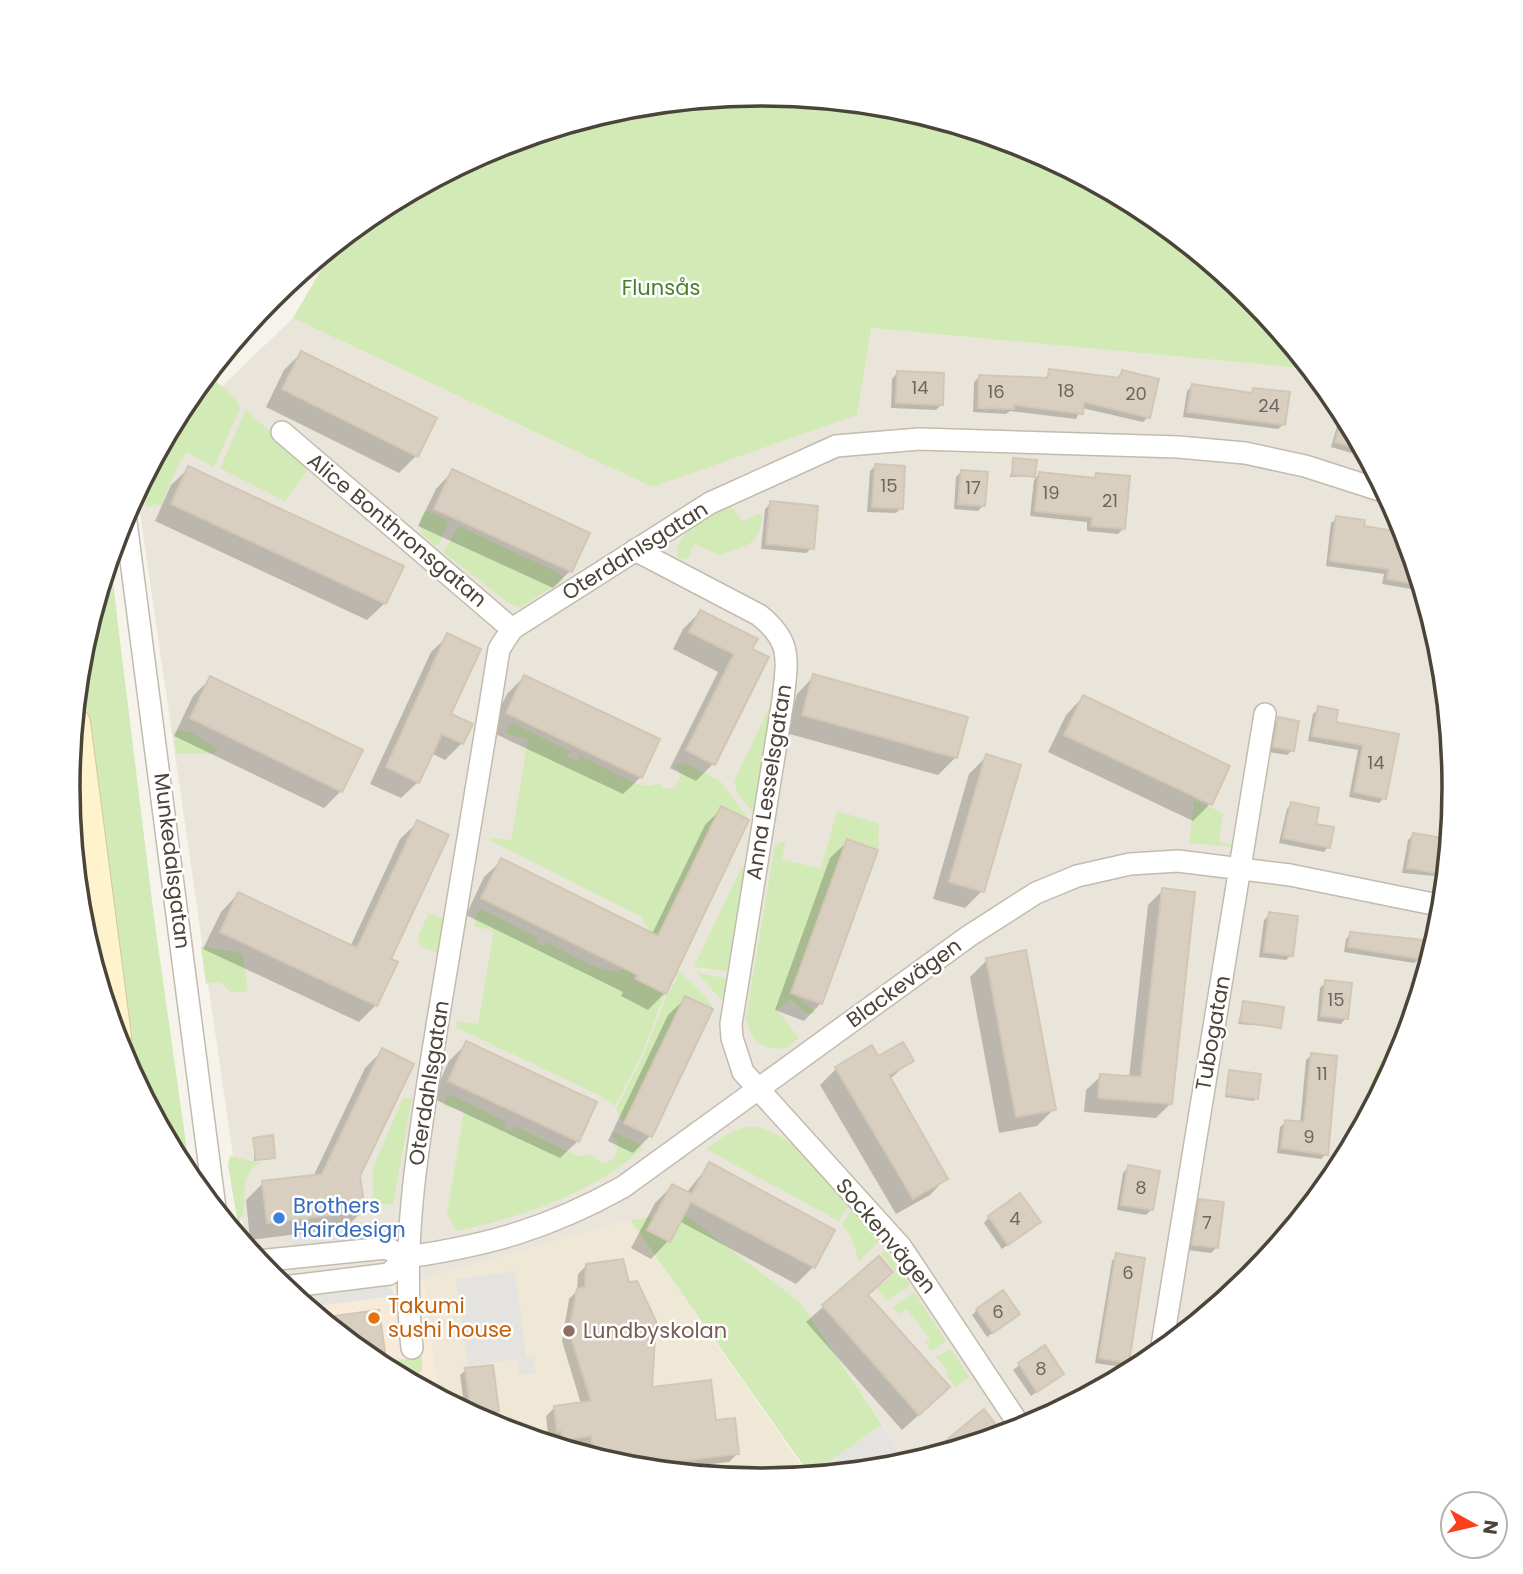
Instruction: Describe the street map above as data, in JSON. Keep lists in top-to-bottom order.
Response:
{
  "streets": {
    "street": [
      "Alice Bonthronsgatan",
      "Oterdahlsgatan",
      "Anna Lesselsgatan",
      "Munkedalsgatan",
      "Blackevägen",
      "Tubogatan",
      "Sockenvägen"
    ]
  },
  "crossings": [
    ["Alice Bonthronsgatan", "Oterdahlsgatan"],
    ["Oterdahlsgatan", "Anna Lesselsgatan"],
    ["Oterdahlsgatan", "Blackevägen"],
    ["Anna Lesselsgatan", "Blackevägen"],
    ["Anna Lesselsgatan", "Sockenvägen"],
    ["Blackevägen", "Tubogatan"],
    ["Blackevägen", "Sockenvägen"]
  ],
  "parks": ["Flunsås"],
  "places": ["Brothers Hairdesign", "Takumi sushi house", "Lundbyskolan"],
  "house_numbers": [
    "14",
    "18",
    "16",
    "20",
    "24",
    "15",
    "17",
    "19",
    "21",
    "14",
    "15",
    "11",
    "9",
    "8",
    "4",
    "7",
    "6",
    "6",
    "8"
  ],
  "north": "right"
}
